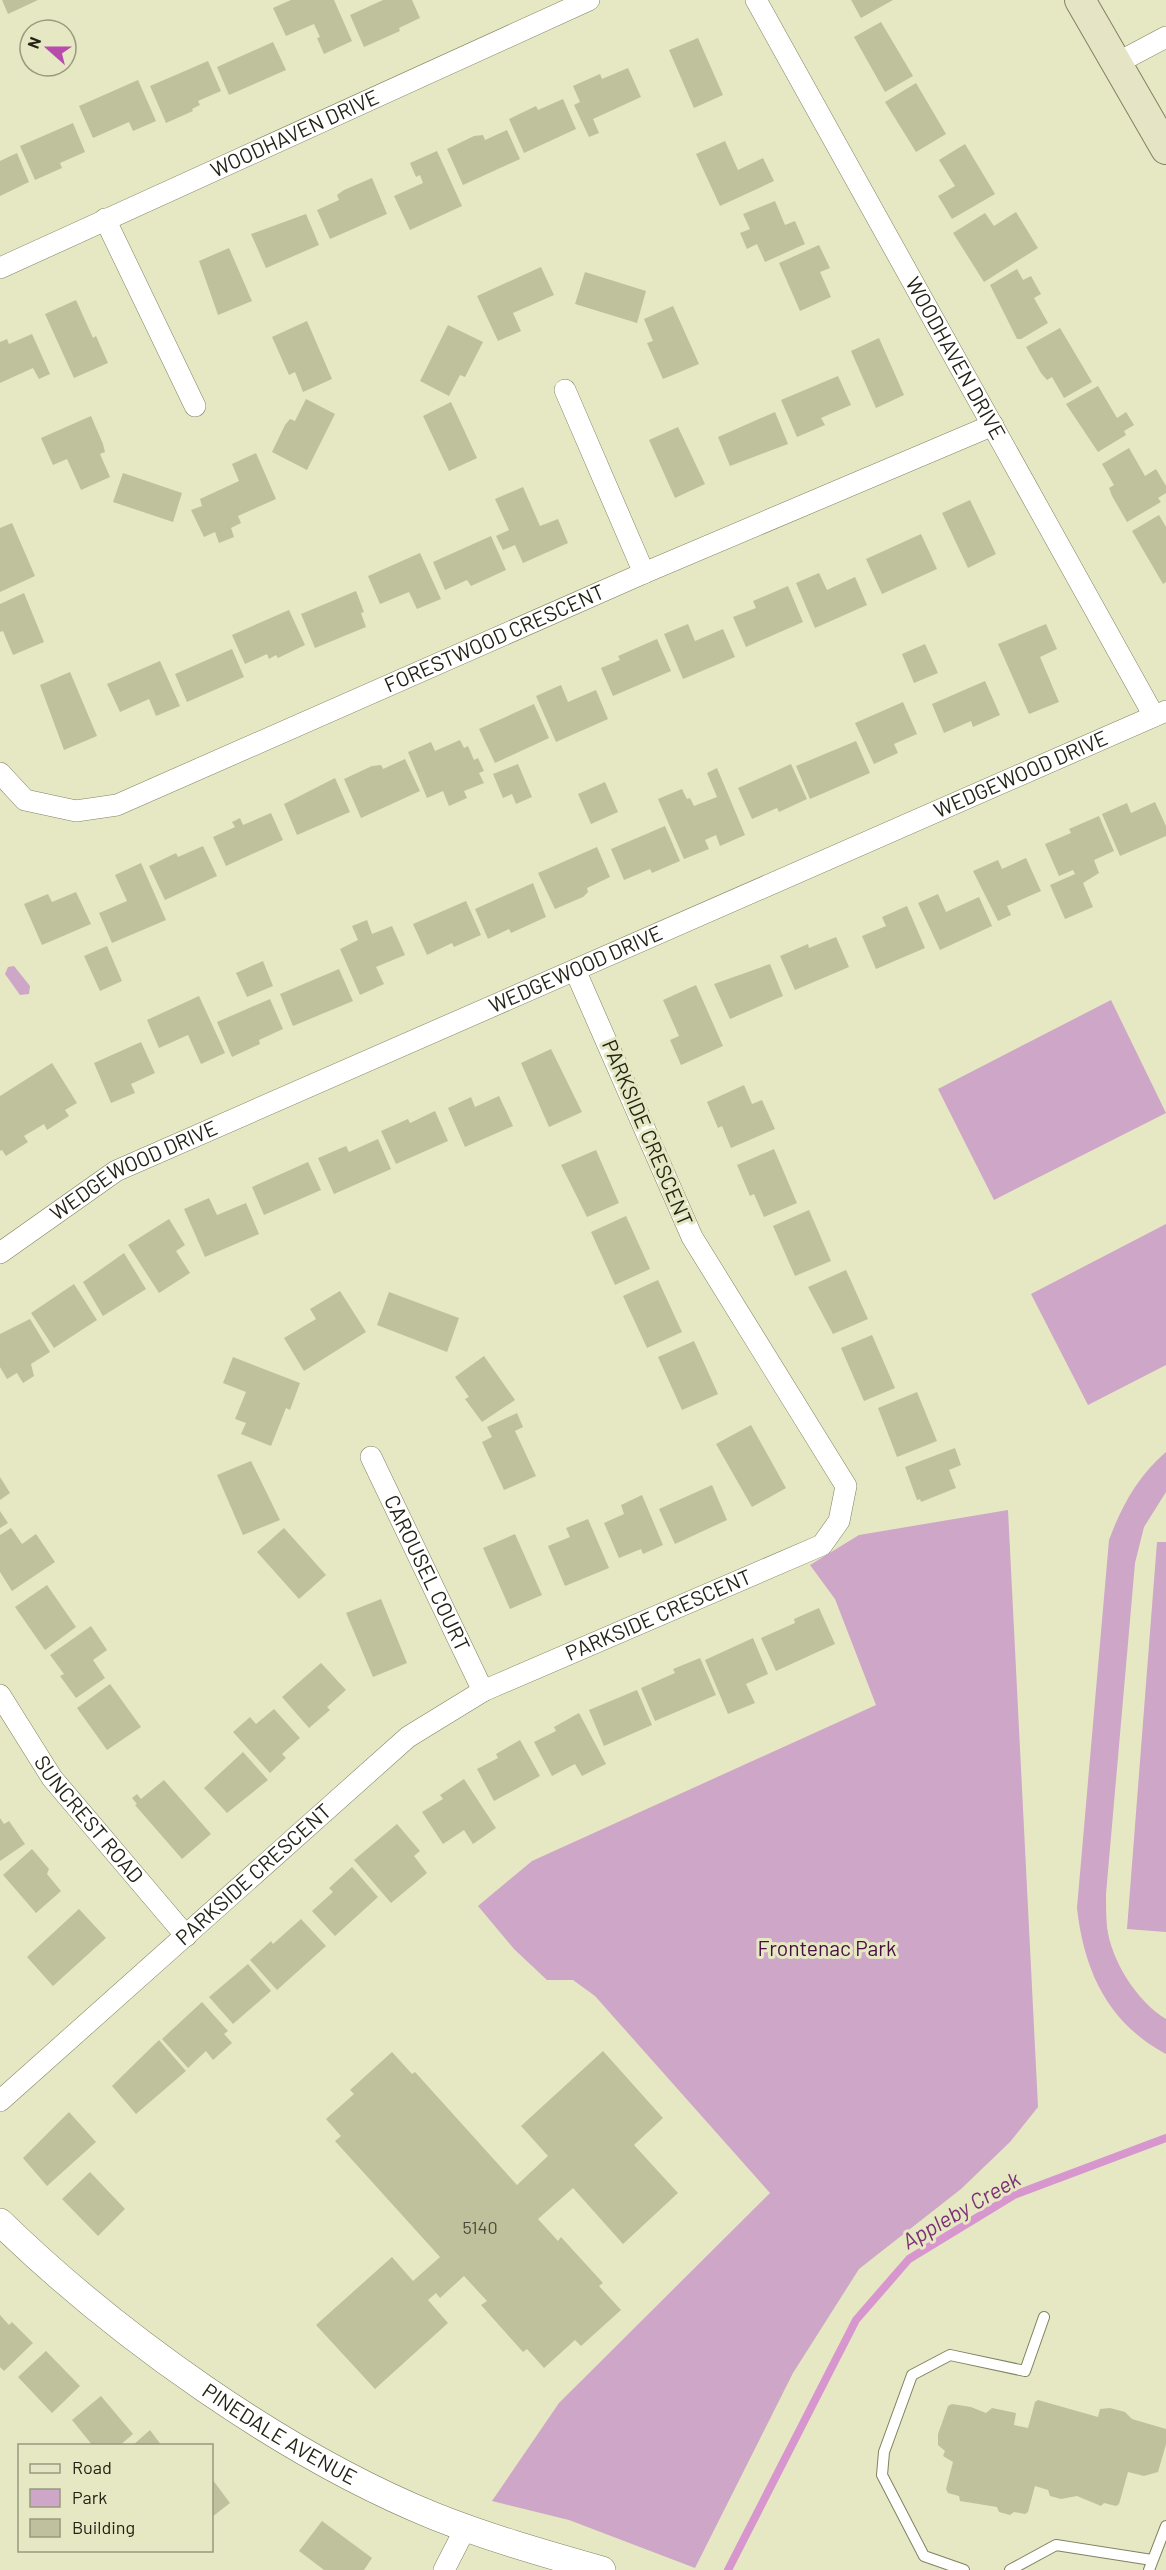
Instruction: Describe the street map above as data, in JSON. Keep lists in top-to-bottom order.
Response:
{
  "streets": {
    "street": [
      "WOODHAVEN DRIVE",
      "FORESTWOOD CRESCENT",
      "WEDGEWOOD DRIVE",
      "PARKSIDE CRESCENT",
      "CAROUSEL COURT",
      "SUNCREST ROAD",
      "PINEDALE AVENUE"
    ]
  },
  "crossings": [
    ["WOODHAVEN DRIVE", "FORESTWOOD CRESCENT"],
    ["WOODHAVEN DRIVE", "WEDGEWOOD DRIVE"],
    ["WEDGEWOOD DRIVE", "PARKSIDE CRESCENT"],
    ["PARKSIDE CRESCENT", "CAROUSEL COURT"],
    ["PARKSIDE CRESCENT", "SUNCREST ROAD"]
  ],
  "water": ["Appleby Creek"],
  "parks": ["Frontenac Park"],
  "house_numbers": ["5140"],
  "legend": ["Road", "Park", "Building"],
  "north": "left"
}
